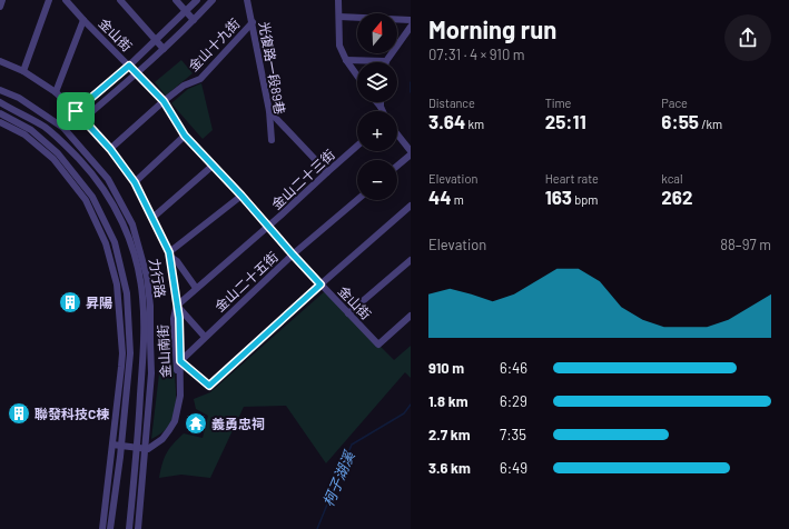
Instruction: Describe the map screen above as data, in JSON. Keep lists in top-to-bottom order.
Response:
{
  "streets": {
    "street": [
      "金山街",
      "金山十九街",
      "光復路一段89巷",
      "金山二十三街",
      "力行路",
      "金山二十五街",
      "金山南街"
    ]
  },
  "crossings": [
    ["金山街", "金山十九街"],
    ["金山街", "金山二十三街"],
    ["金山街", "金山二十五街"],
    ["金山十九街", "光復路一段89巷"],
    ["金山十九街", "金山南街"],
    ["金山二十三街", "金山南街"],
    ["力行路", "金山南街"],
    ["金山二十五街", "金山南街"]
  ],
  "water": ["柯子湖溪"],
  "places": {
    "building": ["昇陽", "聯發科技C棟"],
    "temple": ["義勇忠祠"]
  },
  "north": "top",
  "page": {
    "heading": ["Morning run", "07:31 · 4 × 910 m"],
    "map_buttons": ["+", "−"],
    "stats": [
      ["Distance", "3.64 km"],
      ["Time", "25:11"],
      ["Pace", "6:55 /km"],
      ["Elevation", "44 m"],
      ["Heart rate", "163 bpm"],
      ["kcal", "262"]
    ],
    "chart": ["Elevation", "88–97 m"],
    "list": [
      {
        "name": "910 m",
        "note": "6:46"
      },
      {
        "name": "1.8 km",
        "note": "6:29"
      },
      {
        "name": "2.7 km",
        "note": "7:35"
      },
      {
        "name": "3.6 km",
        "note": "6:49"
      }
    ]
  }
}
